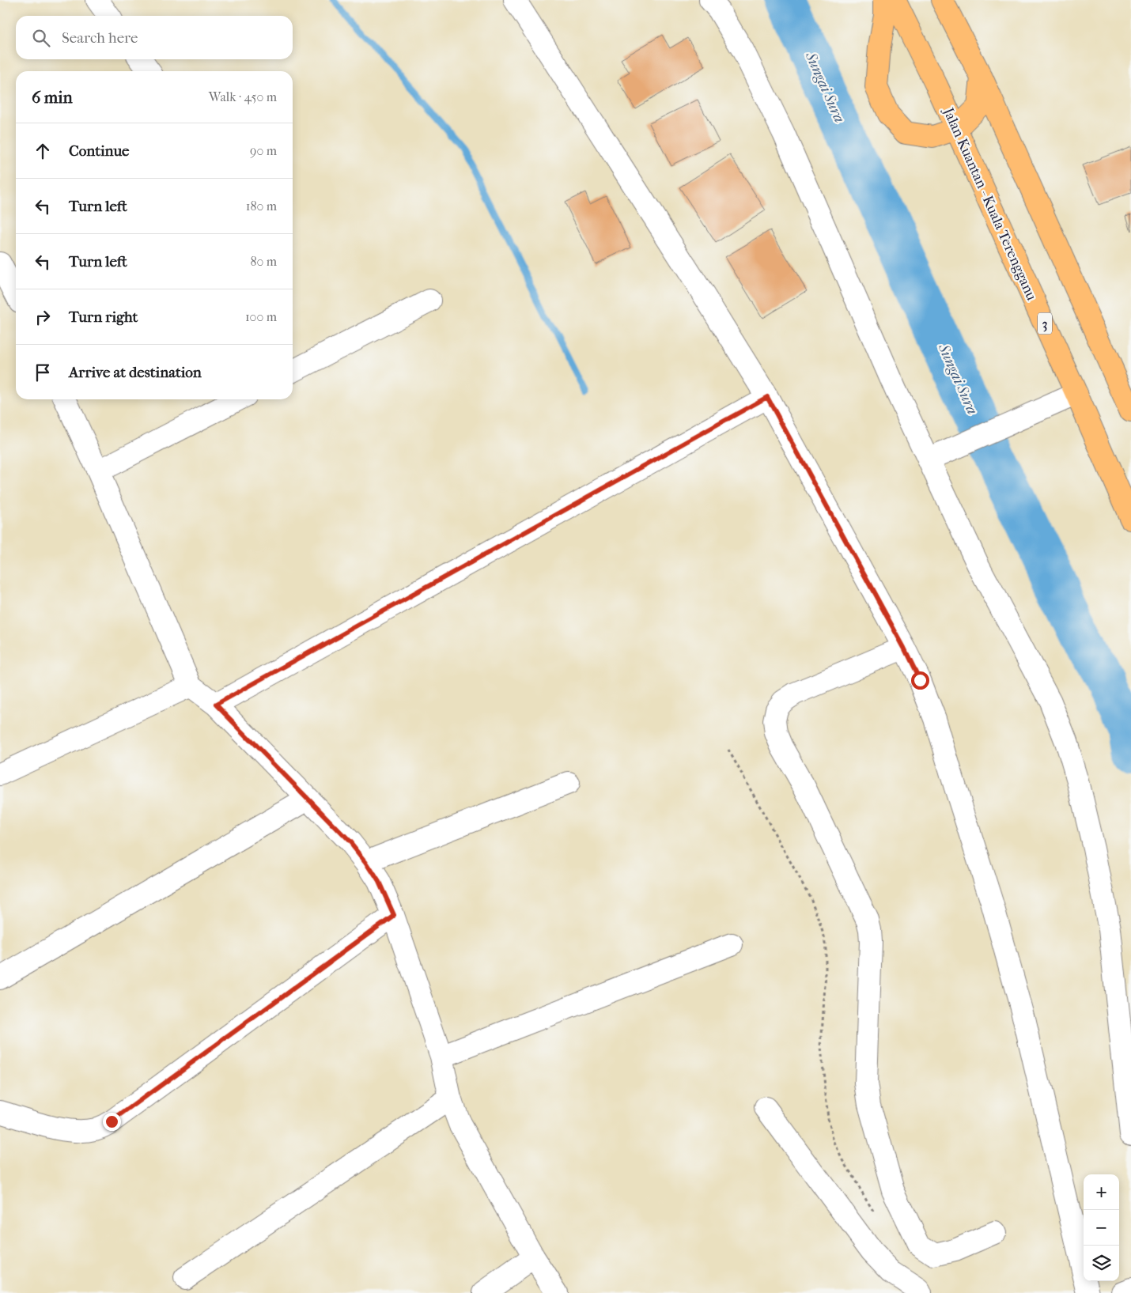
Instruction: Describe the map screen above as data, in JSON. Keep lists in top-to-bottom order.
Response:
{
  "streets": {
    "highway": ["Jalan Kuantan - Kuala Terengganu", "3"]
  },
  "water": ["Sungai Sura"],
  "page": {
    "search": "Search here",
    "heading": ["6 min", "Walk · 450 m"],
    "list": [
      ["Continue", "90 m"],
      ["Turn left", "180 m"],
      ["Turn left", "80 m"],
      ["Turn right", "100 m"],
      "Arrive at destination"
    ],
    "map_buttons": ["+", "−"]
  }
}
